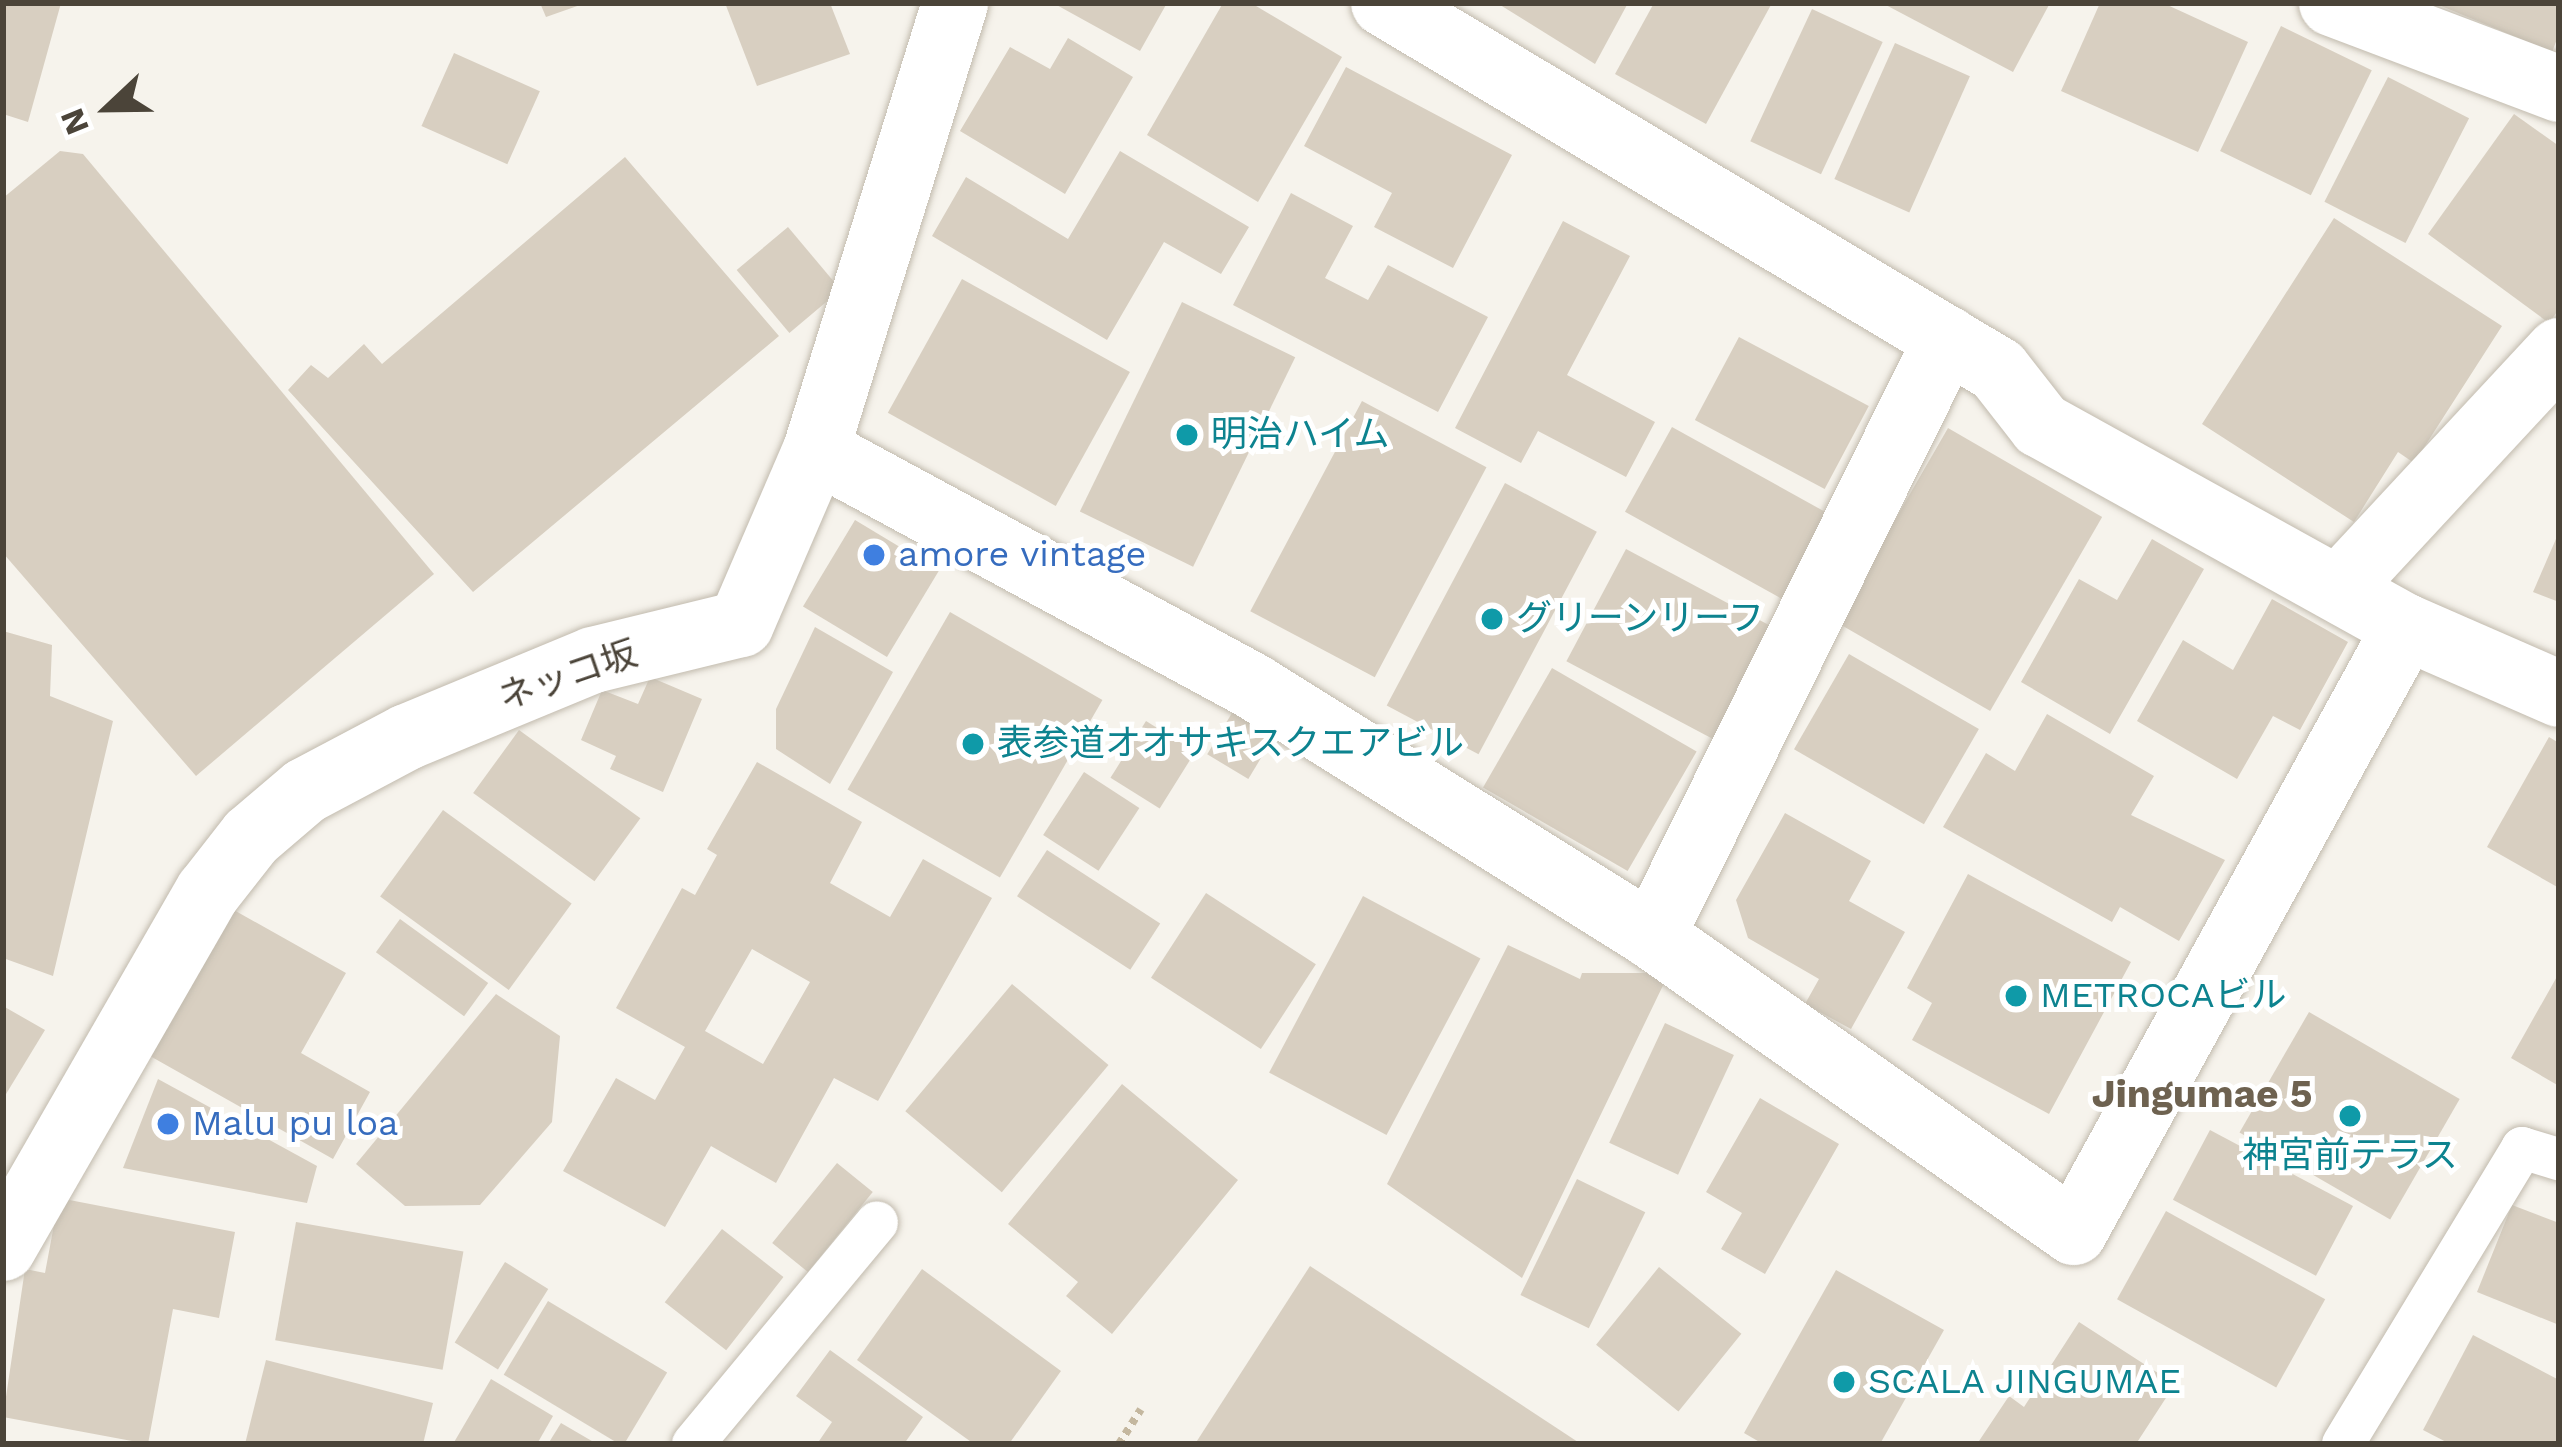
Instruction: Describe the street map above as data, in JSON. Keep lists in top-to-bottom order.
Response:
{
  "streets": {
    "street": ["ネッコ坂"]
  },
  "districts": ["Jingumae 5"],
  "places": [
    "明治ハイム",
    "amore vintage",
    "グリーンリーフ",
    "表参道オオサキスクエアビル",
    "METROCAビル",
    "神宮前テラス",
    "Malu pu loa",
    "SCALA JINGUMAE"
  ],
  "north": "left"
}
